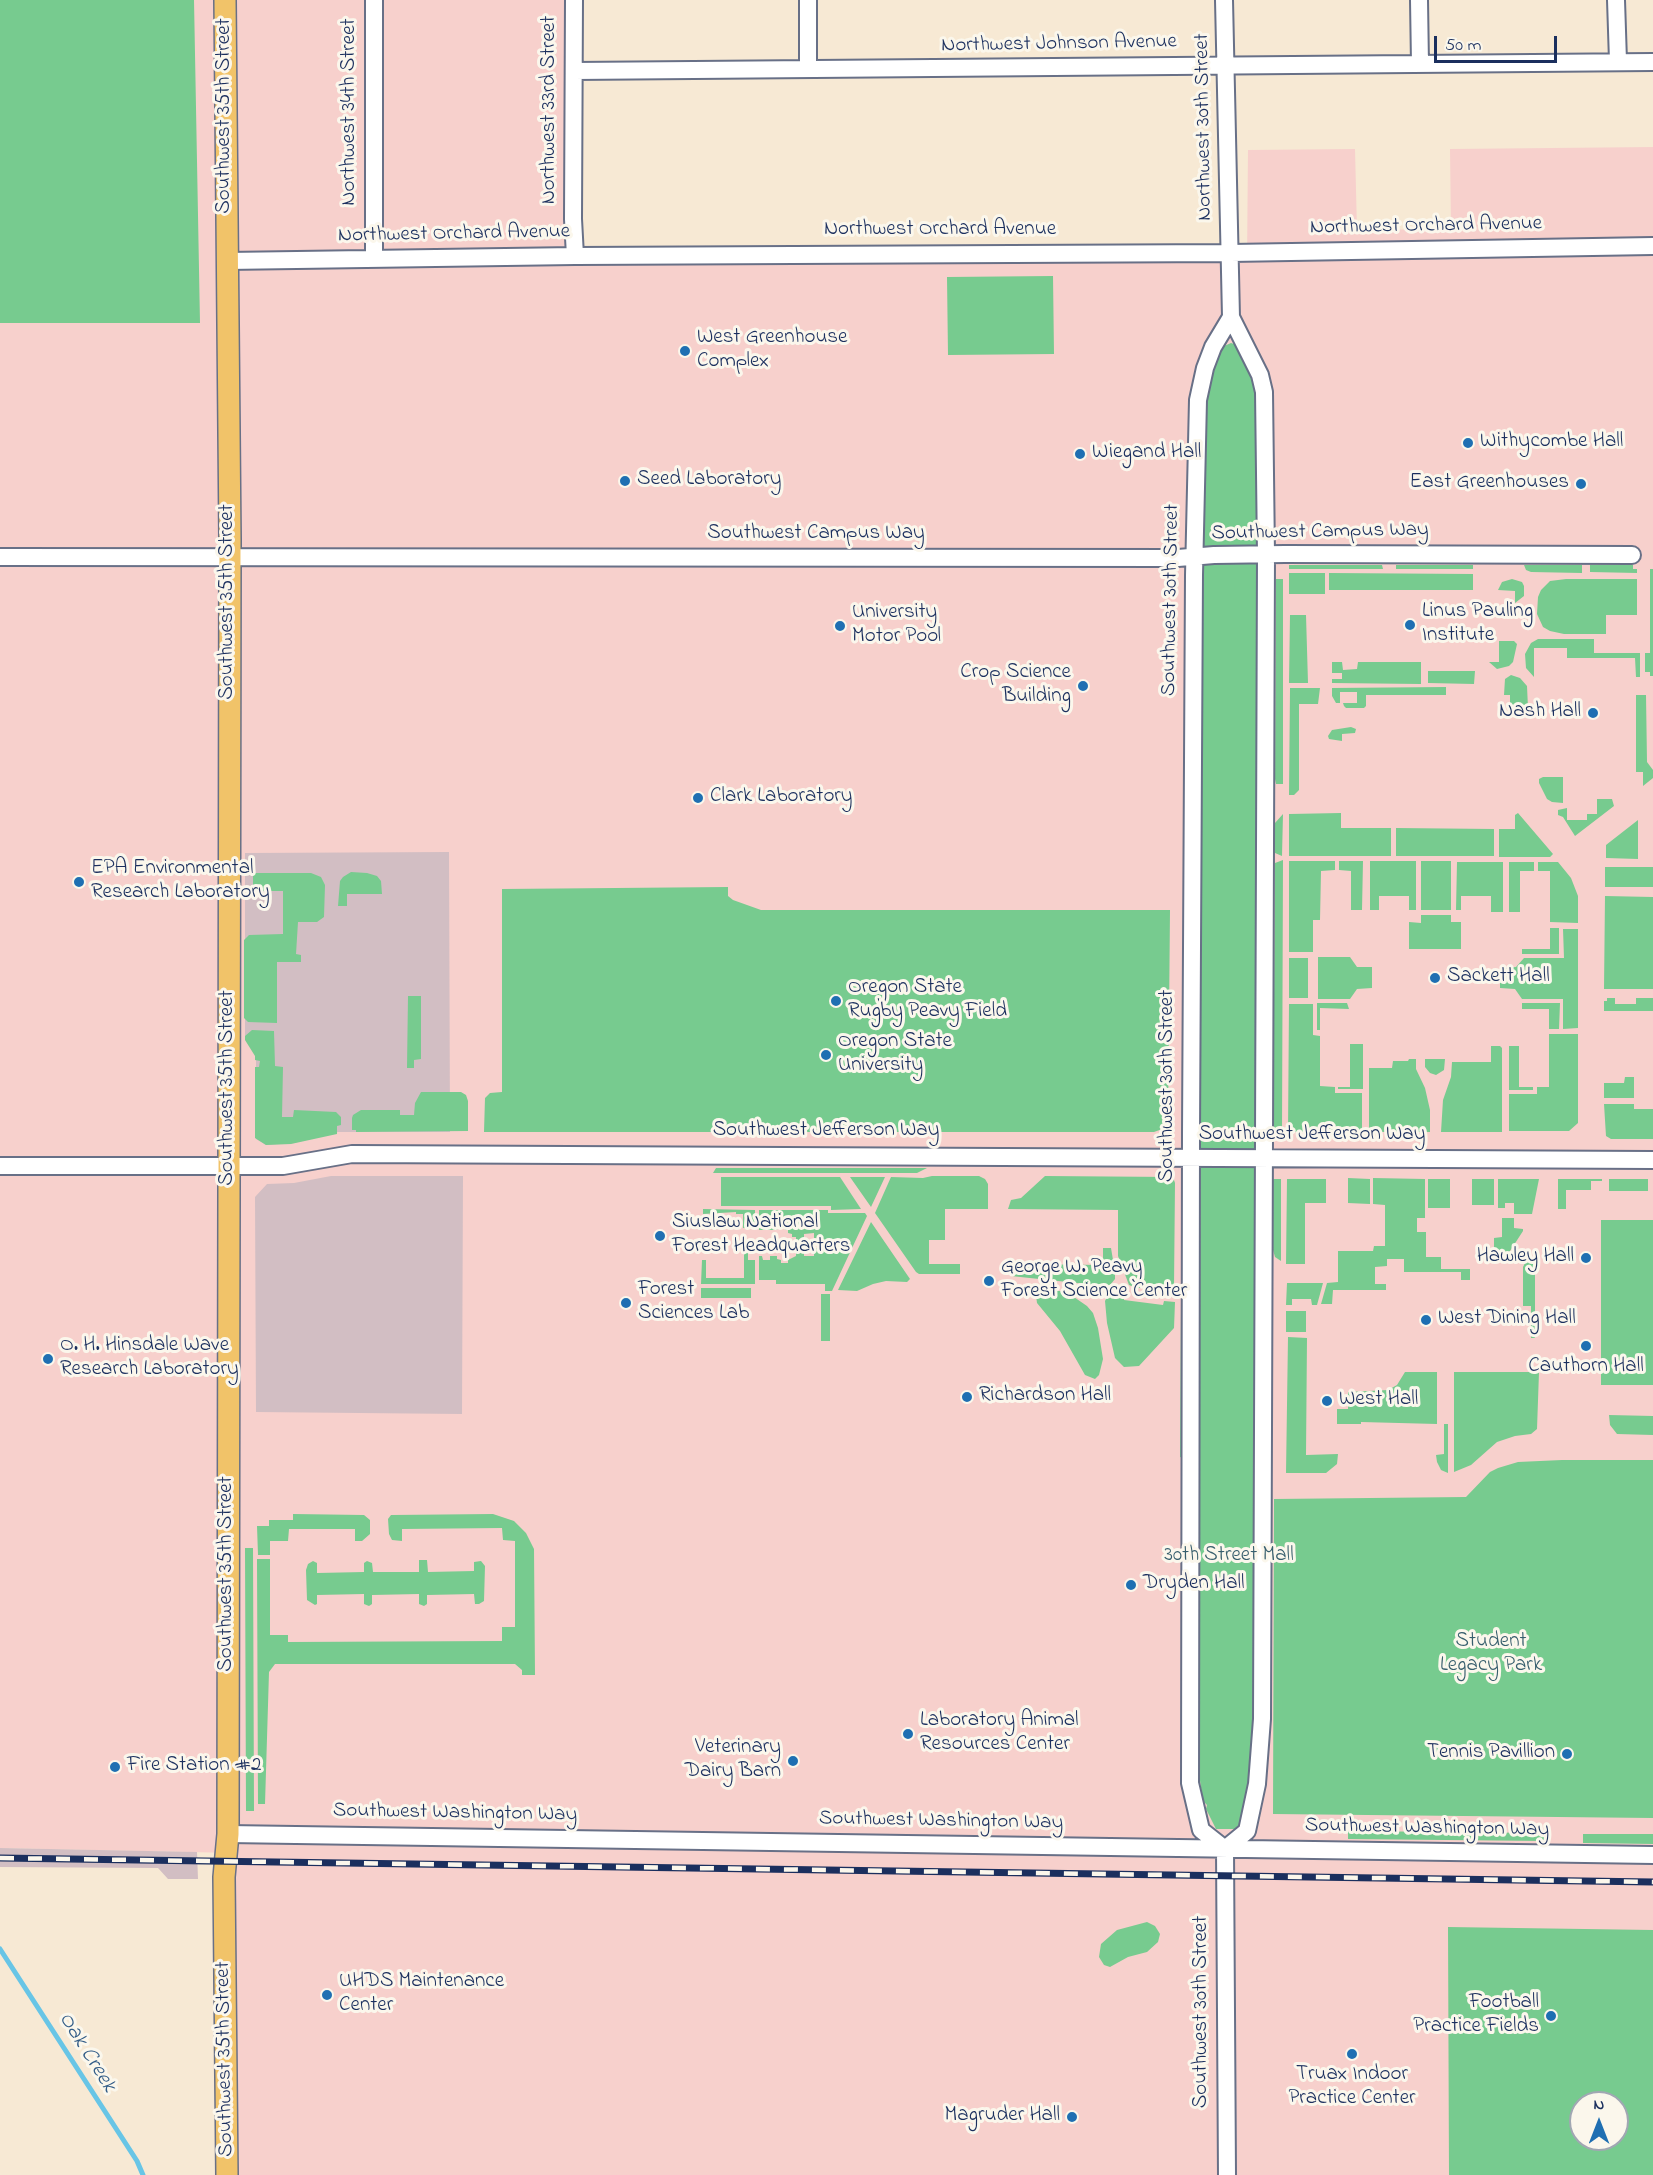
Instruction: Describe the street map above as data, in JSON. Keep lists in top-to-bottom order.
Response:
{
  "streets": {
    "main road": ["Southwest 35th Street"],
    "street": [
      "Northwest Johnson Avenue",
      "Northwest 33rd Street",
      "Northwest 34th Street",
      "Northwest 30th Street",
      "Northwest Orchard Avenue",
      "Southwest Campus Way",
      "Southwest 30th Street",
      "Southwest Jefferson Way",
      "Southwest Washington Way"
    ]
  },
  "crossings": [
    ["Northwest Johnson Avenue", "Northwest 33rd Street"],
    ["Northwest Johnson Avenue", "Northwest 30th Street"],
    ["Northwest 33rd Street", "Northwest Orchard Avenue"],
    ["Northwest 34th Street", "Northwest Orchard Avenue"],
    ["Southwest 35th Street", "Northwest Orchard Avenue"],
    ["Southwest 35th Street", "Southwest Campus Way"],
    ["Southwest 35th Street", "Southwest Jefferson Way"],
    ["Southwest 35th Street", "Southwest Washington Way"],
    ["Northwest 30th Street", "Northwest Orchard Avenue"],
    ["Southwest Campus Way", "Southwest 30th Street"],
    ["Southwest 30th Street", "Southwest Jefferson Way"],
    ["Southwest 30th Street", "Southwest Washington Way"]
  ],
  "water": ["Oak Creek"],
  "parks": ["30th Street Mall", "Student Legacy Park"],
  "places": [
    "West Greenhouse Complex",
    "Withycombe Hall",
    "Wiegand Hall",
    "Seed Laboratory",
    "East Greenhouses",
    "Linus Pauling Institute",
    "University Motor Pool",
    "Crop Science Building",
    "Nash Hall",
    "Clark Laboratory",
    "EPA Environmental Research Laboratory",
    "Sackett Hall",
    "Oregon State Rugby Peavy Field",
    "Oregon State University",
    "Siuslaw National Forest Headquarters",
    "Hawley Hall",
    "George W. Peavy Forest Science Center",
    "Forest Sciences Lab",
    "West Dining Hall",
    "Cauthorn Hall",
    "O. H. Hinsdale Wave Research Laboratory",
    "Richardson Hall",
    "West Hall",
    "Dryden Hall",
    "Laboratory Animal Resources Center",
    "Tennis Pavillion",
    "Veterinary Dairy Barn",
    "Fire Station #2",
    "UHDS Maintenance Center",
    "Football Practice Fields",
    "Truax Indoor Practice Center",
    "Magruder Hall"
  ],
  "scale_bar": "50 m",
  "north": "top"
}
